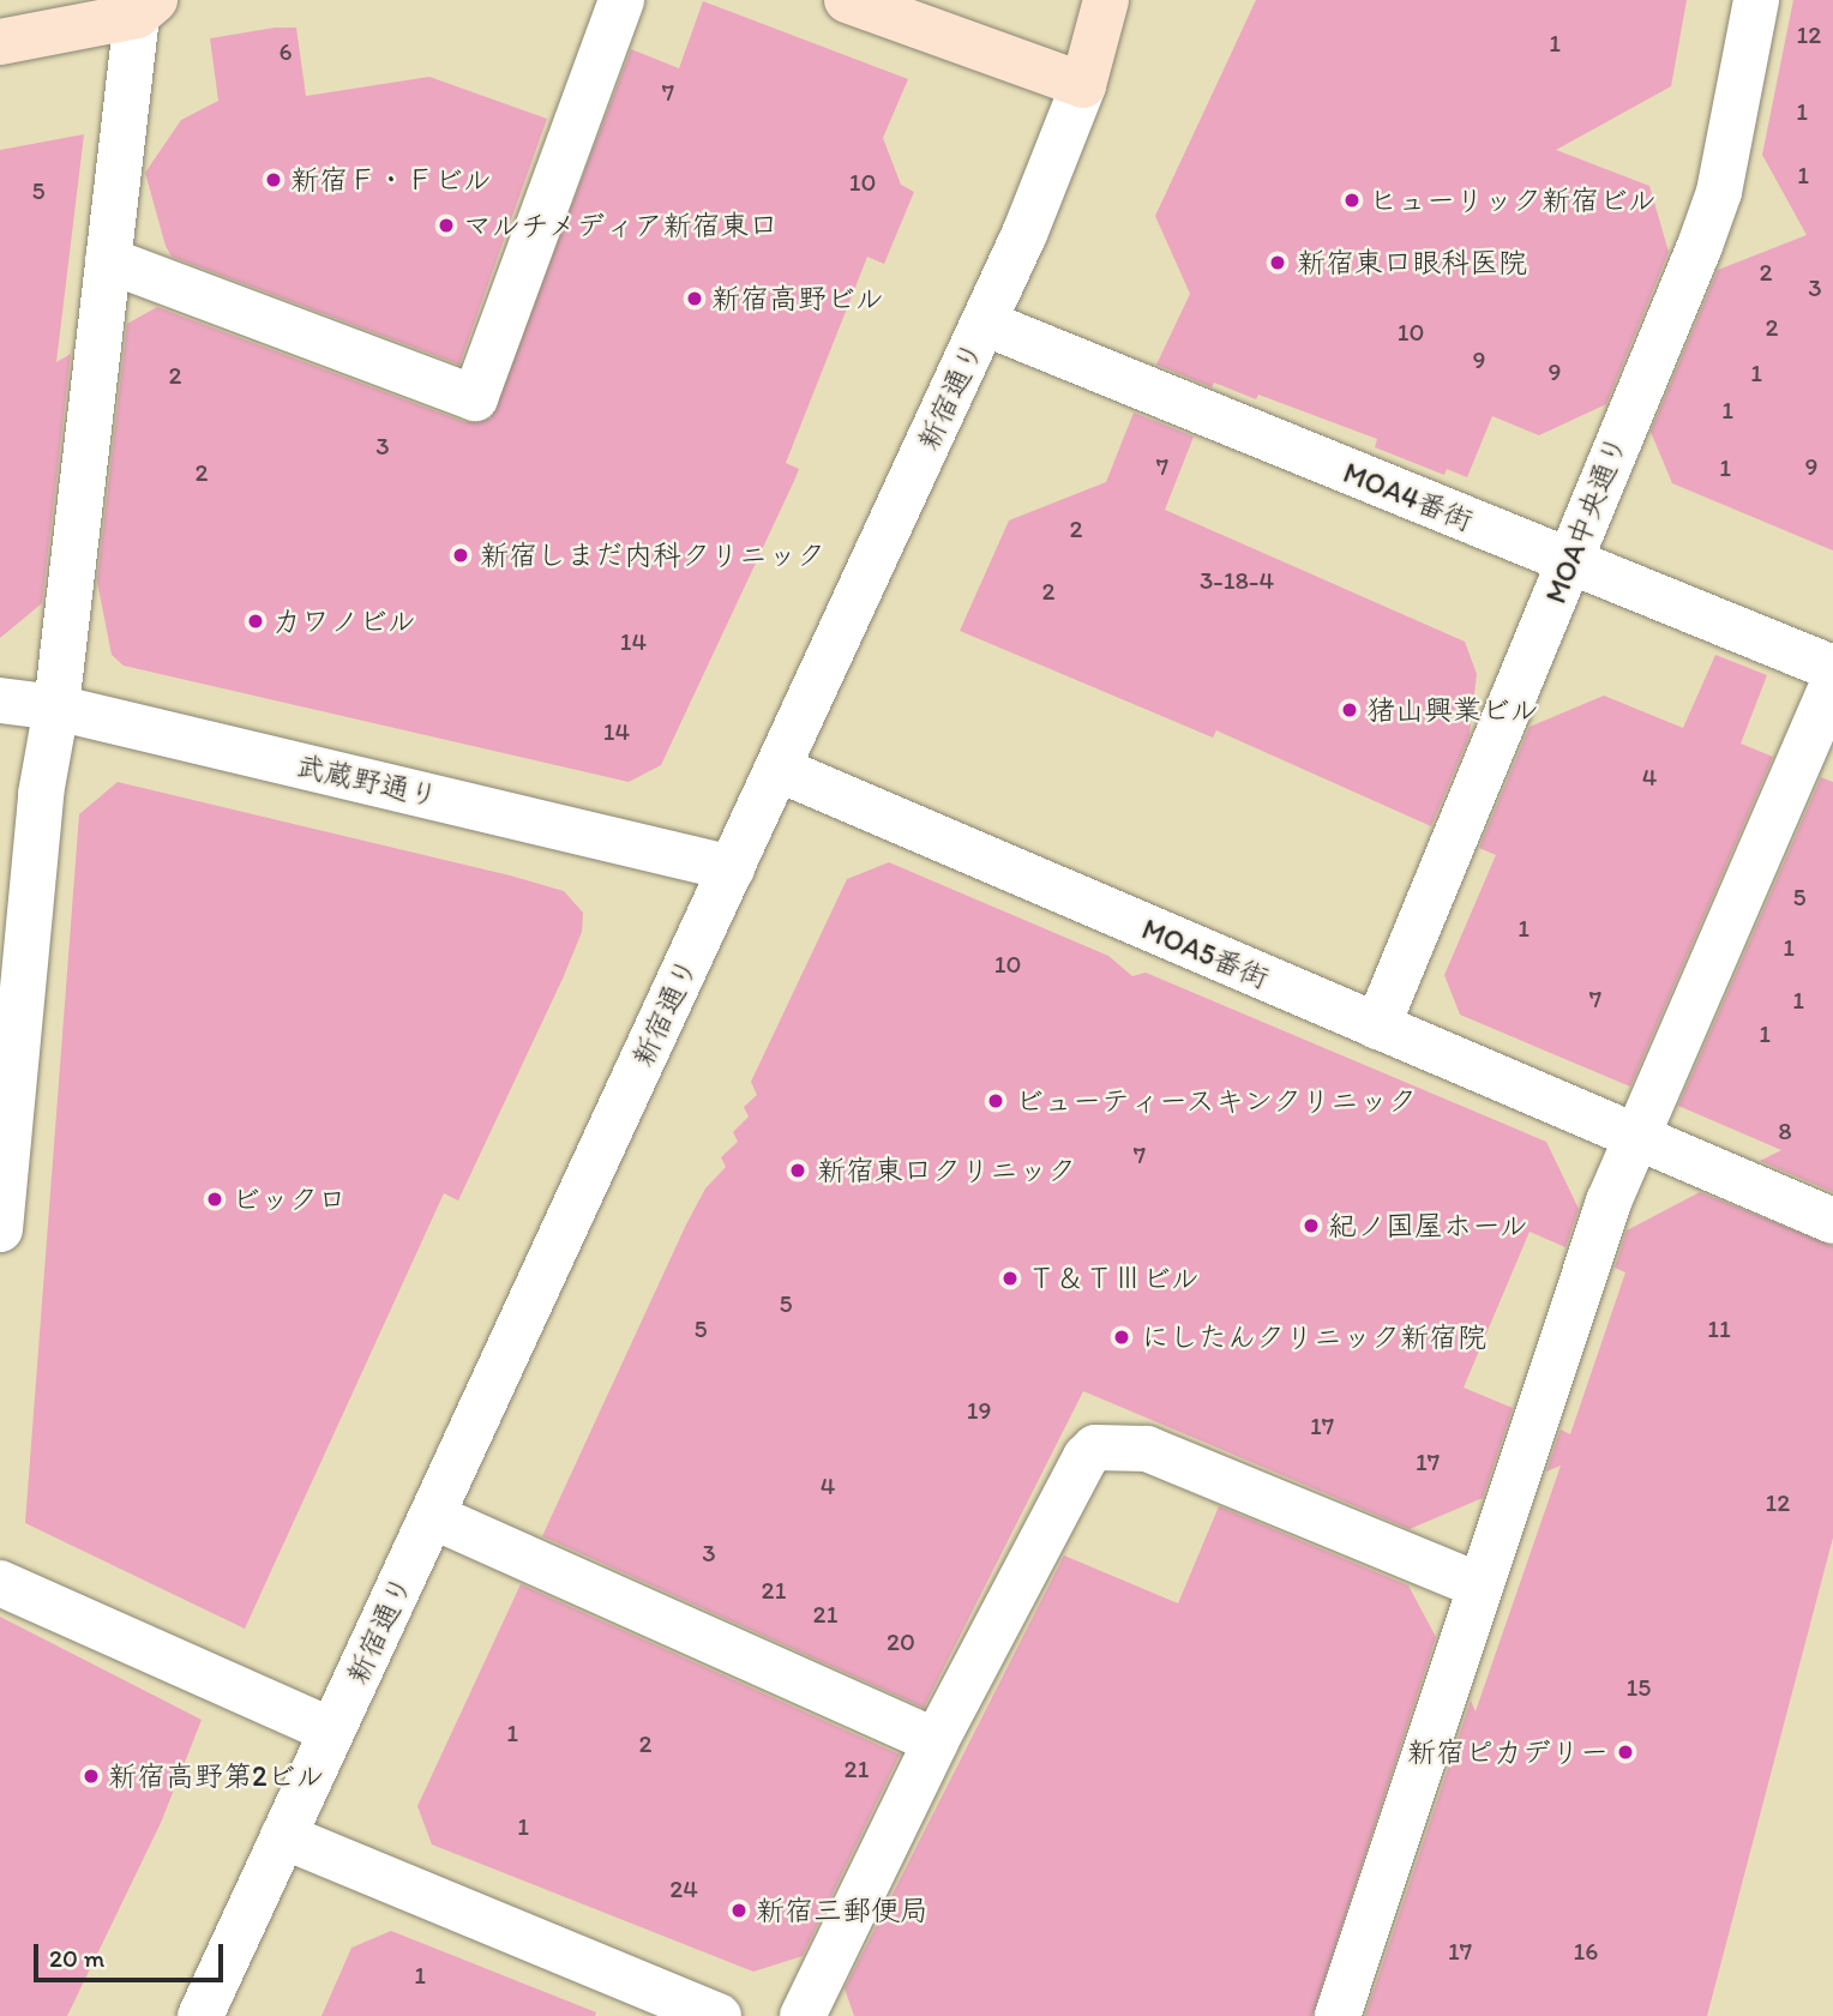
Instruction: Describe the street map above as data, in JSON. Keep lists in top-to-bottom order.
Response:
{
  "streets": {
    "main road": ["新宿通り"],
    "street": [
      "MOA4番街",
      "MOA中央通り",
      "武蔵野通り",
      "MOA5番街"
    ]
  },
  "crossings": [
    ["新宿通り", "MOA4番街"],
    ["新宿通り", "武蔵野通り"],
    ["新宿通り", "MOA5番街"],
    ["MOA4番街", "MOA中央通り"],
    ["MOA中央通り", "MOA5番街"]
  ],
  "places": [
    "新宿Ｆ・Ｆビル",
    "ヒューリック新宿ビル",
    "マルチメディア新宿東口",
    "新宿東口眼科医院",
    "新宿高野ビル",
    "新宿しまだ内科クリニック",
    "カワノビル",
    "猪山興業ビル",
    "ビューティースキンクリニック",
    "新宿東口クリニック",
    "ビックロ",
    "紀ノ国屋ホール",
    "Ｔ＆ＴⅢビル",
    "にしたんクリニック新宿院",
    "新宿ピカデリー",
    "新宿高野第2ビル",
    "新宿三郵便局"
  ],
  "house_numbers": [
    "12",
    "1",
    "6",
    "7",
    "1",
    "1",
    "10",
    "5",
    "2",
    "3",
    "2",
    "10",
    "9",
    "9",
    "1",
    "2",
    "1",
    "3",
    "7",
    "9",
    "1",
    "2",
    "2",
    "3-18-4",
    "2",
    "14",
    "14",
    "4",
    "5",
    "1",
    "1",
    "10",
    "7",
    "1",
    "1",
    "8",
    "7",
    "5",
    "5",
    "11",
    "19",
    "17",
    "17",
    "4",
    "12",
    "3",
    "21",
    "21",
    "20",
    "15",
    "1",
    "2",
    "21",
    "1",
    "24",
    "17",
    "16",
    "1"
  ],
  "scale_bar": "20 m"
}
